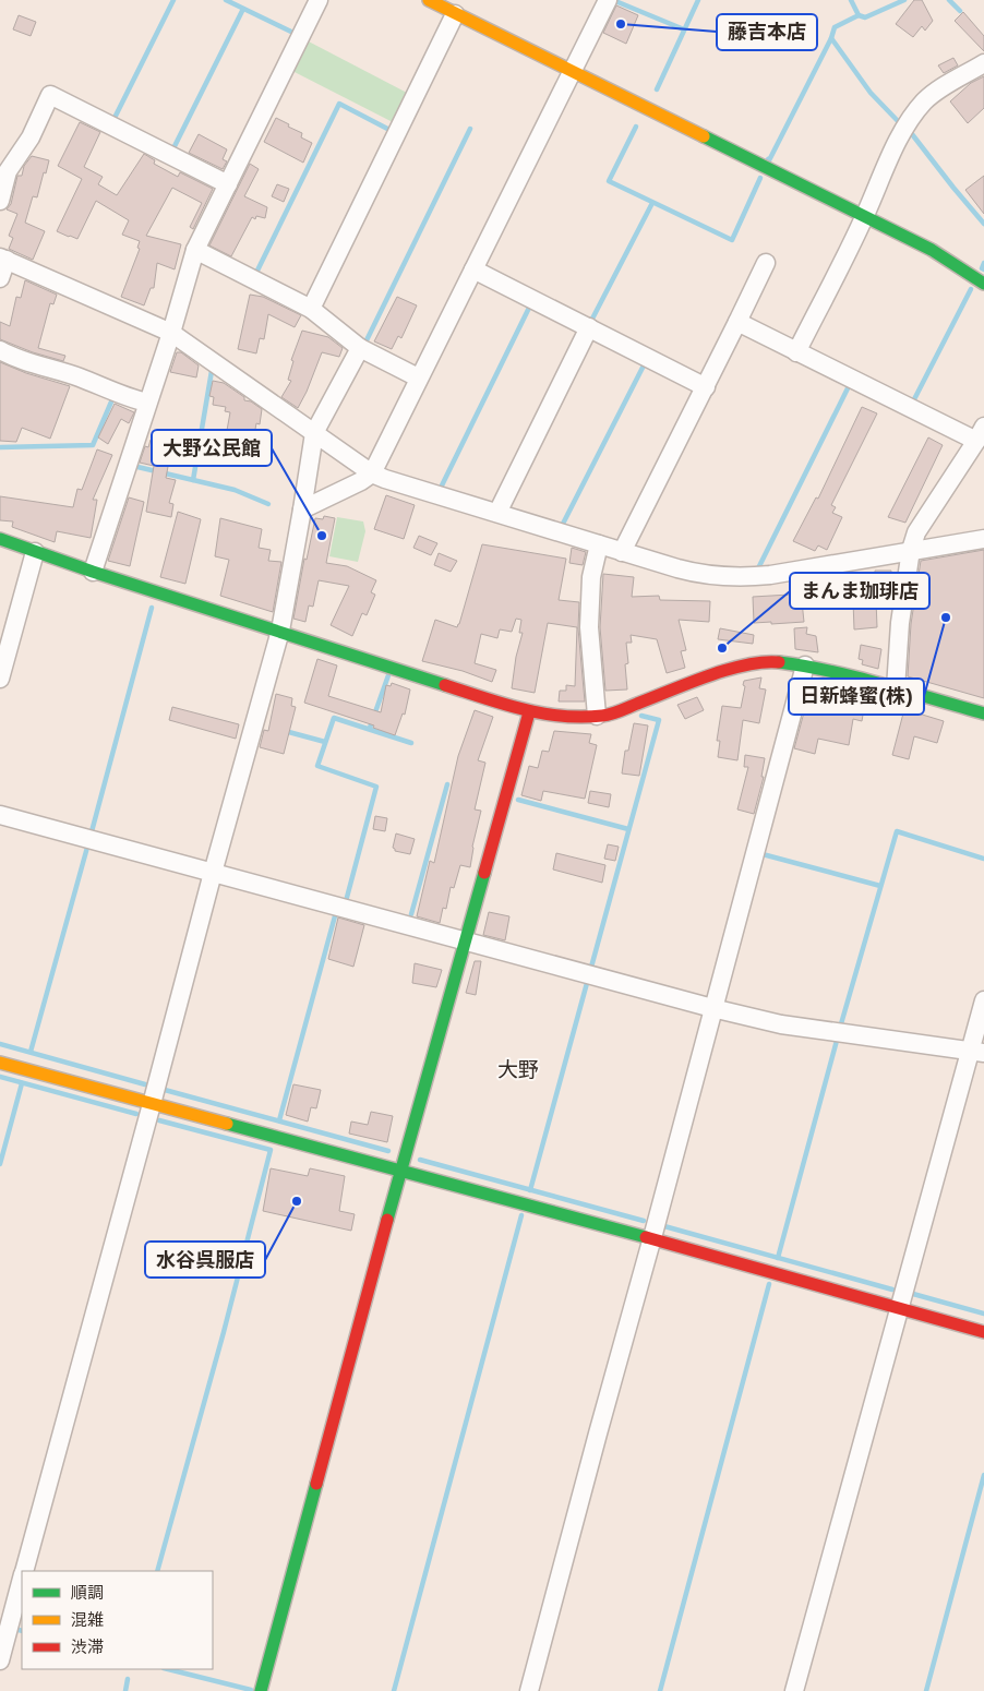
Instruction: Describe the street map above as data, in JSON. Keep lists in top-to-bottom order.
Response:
{
  "districts": ["大野"],
  "places": [
    "藤吉本店",
    "大野公民館",
    "日新蜂蜜(株)",
    "まんま珈琲店",
    "水谷呉服店"
  ],
  "legend": ["順調", "混雑", "渋滞"]
}
